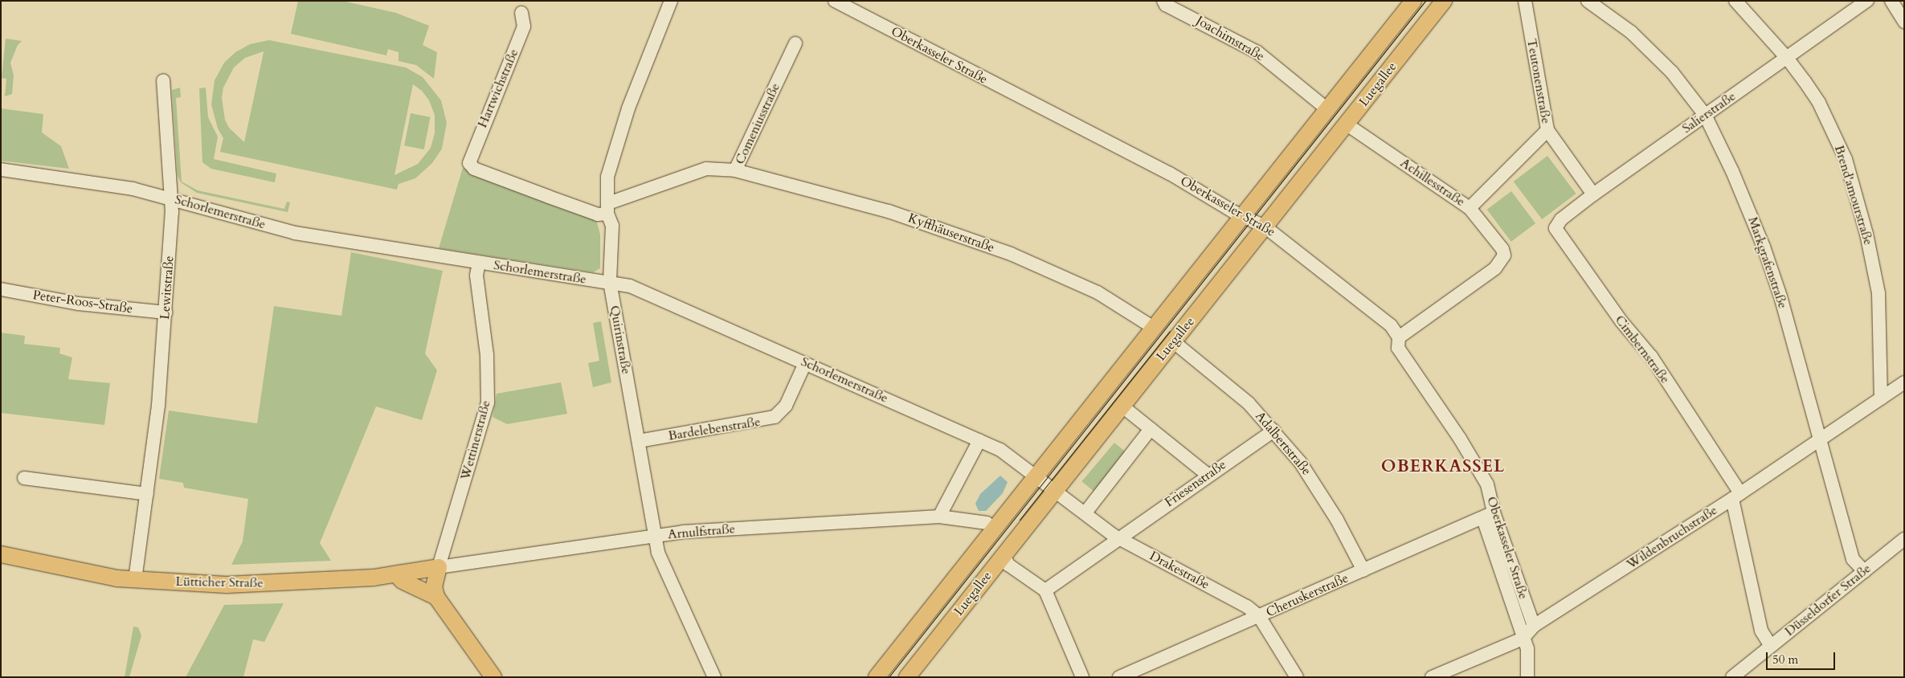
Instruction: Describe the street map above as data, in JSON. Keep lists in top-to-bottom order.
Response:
{
  "streets": {
    "main road": ["Luegallee", "Lütticher Straße"],
    "street": [
      "Joachimstraße",
      "Oberkasseler Straße",
      "Teutonenstraße",
      "Hartwichstraße",
      "Salierstraße",
      "Comeniusstraße",
      "Achillesstraße",
      "Brend'amourstraße",
      "Schorlemerstraße",
      "Kyffhäuserstraße",
      "Markgrafenstraße",
      "Lewitstraße",
      "Peter-Roos-Straße",
      "Quirinstraße",
      "Cimbernstraße",
      "Bardelebenstraße",
      "Wettinerstraße",
      "Adalbertstraße",
      "Friesenstraße",
      "Arnulfstraße",
      "Wildenbruchstraße",
      "Drakestraße",
      "Cheruskerstraße",
      "Düsseldorfer Straße"
    ]
  },
  "crossings": [
    ["Joachimstraße", "Luegallee"],
    ["Oberkasseler Straße", "Luegallee"],
    ["Oberkasseler Straße", "Achillesstraße"],
    ["Oberkasseler Straße", "Wildenbruchstraße"],
    ["Oberkasseler Straße", "Cheruskerstraße"],
    ["Teutonenstraße", "Salierstraße"],
    ["Luegallee", "Achillesstraße"],
    ["Luegallee", "Schorlemerstraße"],
    ["Luegallee", "Kyffhäuserstraße"],
    ["Luegallee", "Adalbertstraße"],
    ["Luegallee", "Arnulfstraße"],
    ["Luegallee", "Drakestraße"],
    ["Hartwichstraße", "Comeniusstraße"],
    ["Hartwichstraße", "Quirinstraße"],
    ["Salierstraße", "Brend'amourstraße"],
    ["Salierstraße", "Markgrafenstraße"],
    ["Salierstraße", "Cimbernstraße"],
    ["Comeniusstraße", "Kyffhäuserstraße"],
    ["Comeniusstraße", "Quirinstraße"],
    ["Brend'amourstraße", "Wildenbruchstraße"],
    ["Schorlemerstraße", "Lewitstraße"],
    ["Schorlemerstraße", "Quirinstraße"],
    ["Schorlemerstraße", "Bardelebenstraße"],
    ["Schorlemerstraße", "Wettinerstraße"],
    ["Schorlemerstraße", "Drakestraße"],
    ["Markgrafenstraße", "Wildenbruchstraße"],
    ["Markgrafenstraße", "Düsseldorfer Straße"],
    ["Lewitstraße", "Peter-Roos-Straße"],
    ["Lewitstraße", "Lütticher Straße"],
    ["Quirinstraße", "Bardelebenstraße"],
    ["Quirinstraße", "Arnulfstraße"],
    ["Cimbernstraße", "Wildenbruchstraße"],
    ["Cimbernstraße", "Düsseldorfer Straße"],
    ["Wettinerstraße", "Arnulfstraße"],
    ["Wettinerstraße", "Lütticher Straße"],
    ["Adalbertstraße", "Friesenstraße"],
    ["Adalbertstraße", "Cheruskerstraße"],
    ["Friesenstraße", "Drakestraße"],
    ["Arnulfstraße", "Lütticher Straße"],
    ["Drakestraße", "Cheruskerstraße"]
  ],
  "districts": ["OBERKASSEL"],
  "scale_bar": "50 m"
}
